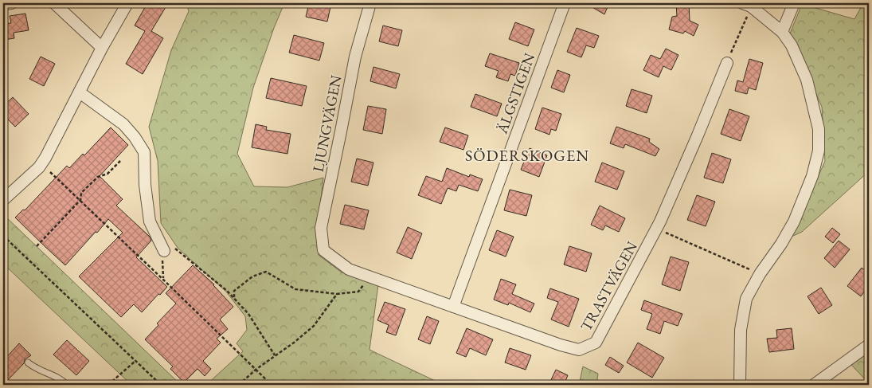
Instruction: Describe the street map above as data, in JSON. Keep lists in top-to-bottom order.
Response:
{
  "streets": {
    "street": ["ÄLGSTIGEN", "LJUNGVÄGEN", "TRASTVÄGEN"]
  },
  "crossings": [
    ["ÄLGSTIGEN", "TRASTVÄGEN"],
    ["LJUNGVÄGEN", "TRASTVÄGEN"]
  ],
  "districts": ["SÖDERSKOGEN"]
}
